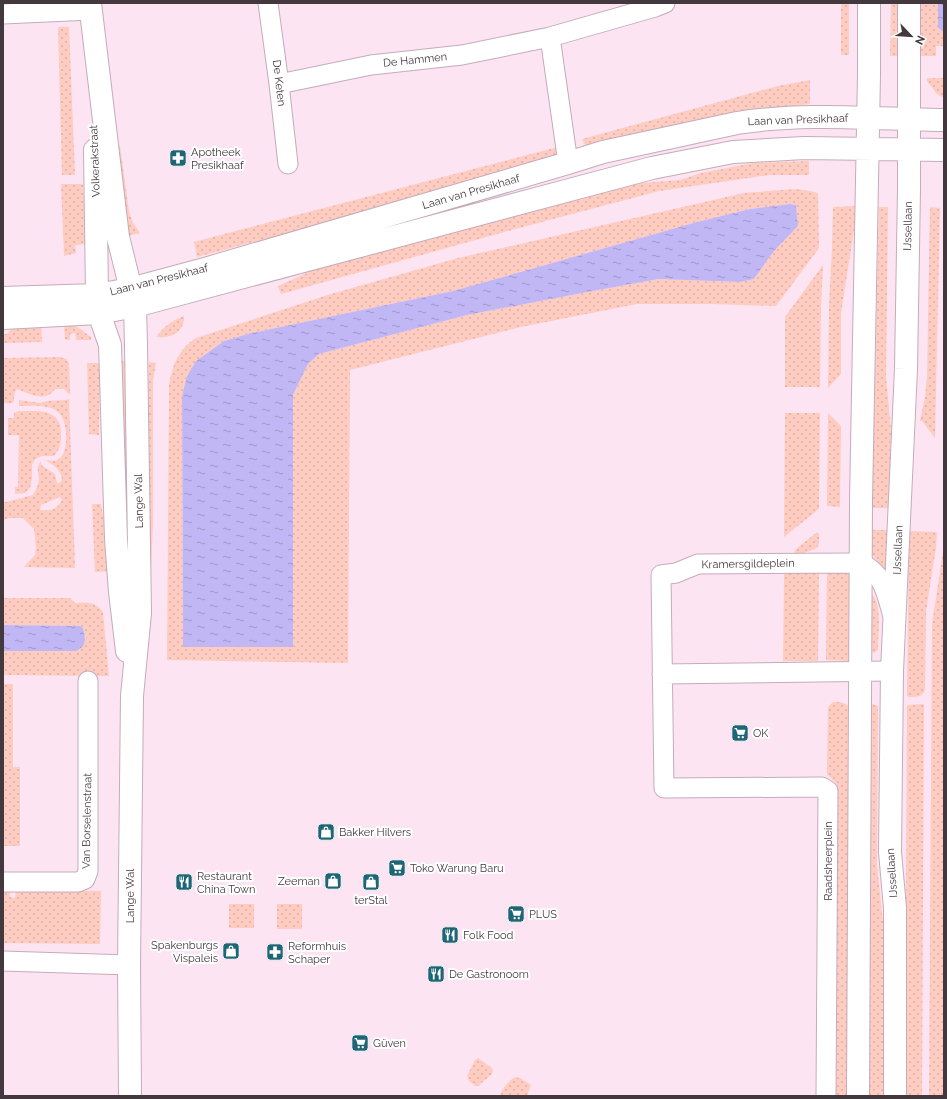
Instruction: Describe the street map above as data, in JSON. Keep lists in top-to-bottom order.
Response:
{
  "streets": {
    "street": [
      "De Hammen",
      "De Keten",
      "Laan van Presikhaaf",
      "Volkerakstraat",
      "IJssellaan",
      "Lange Wal",
      "Kramersgildeplein",
      "Van Borselenstraat",
      "Raadsheerplein"
    ]
  },
  "crossings": [
    ["De Hammen", "De Keten"],
    ["Laan van Presikhaaf", "Volkerakstraat"],
    ["Laan van Presikhaaf", "IJssellaan"],
    ["Laan van Presikhaaf", "Lange Wal"],
    ["Volkerakstraat", "Lange Wal"],
    ["Kramersgildeplein", "Raadsheerplein"]
  ],
  "places": {
    "pharmacy": ["Apotheek Presikhaaf", "Reformhuis Schaper"],
    "supermarket": [
      "OK",
      "Toko Warung Baru",
      "PLUS",
      "Güven"
    ],
    "shop": [
      "Bakker Hilvers",
      "Zeeman",
      "terStal",
      "Spakenburgs Vispaleis"
    ],
    "restaurant": ["Restaurant China Town", "Folk Food", "De Gastronoom"]
  },
  "north": "bottom right"
}
